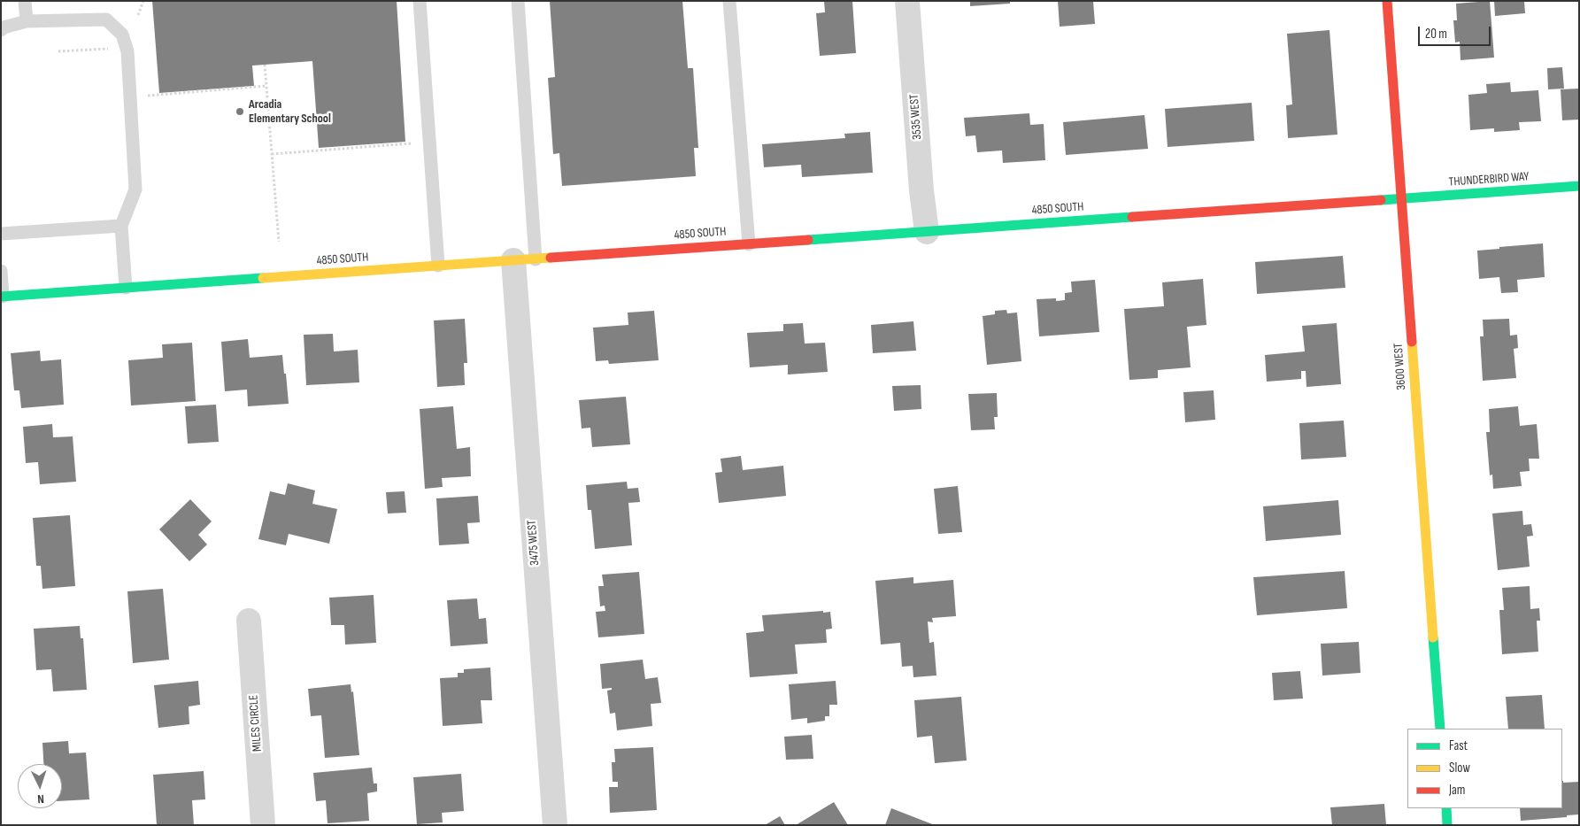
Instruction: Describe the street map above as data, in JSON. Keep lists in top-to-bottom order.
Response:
{
  "streets": {
    "street": [
      "3535 WEST",
      "THUNDERBIRD WAY",
      "4850 SOUTH",
      "3600 WEST",
      "3475 WEST",
      "MILES CIRCLE"
    ]
  },
  "crossings": [
    ["3535 WEST", "4850 SOUTH"],
    ["THUNDERBIRD WAY", "4850 SOUTH"],
    ["THUNDERBIRD WAY", "3600 WEST"],
    ["4850 SOUTH", "3600 WEST"],
    ["4850 SOUTH", "3475 WEST"]
  ],
  "places": ["Arcadia Elementary School"],
  "legend": ["Fast", "Slow", "Jam"],
  "scale_bar": "20 m",
  "north": "bottom"
}
